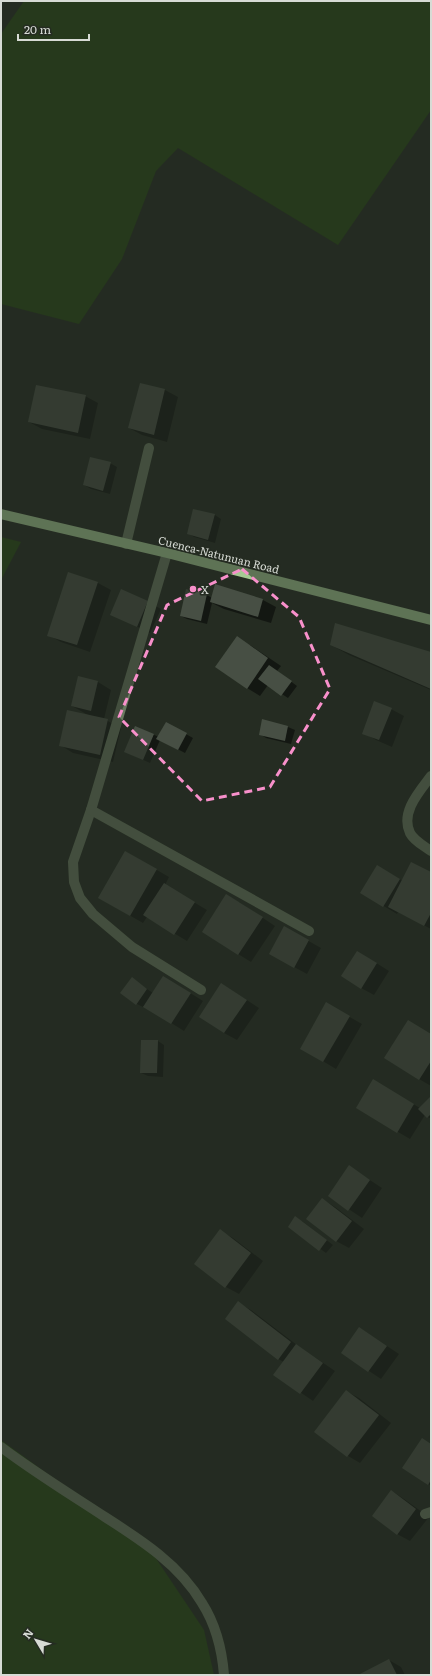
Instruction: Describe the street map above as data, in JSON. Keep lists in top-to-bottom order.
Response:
{
  "streets": {
    "main road": ["Cuenca-Natunuan Road"]
  },
  "places": ["X"],
  "scale_bar": "20 m",
  "north": "top left"
}
